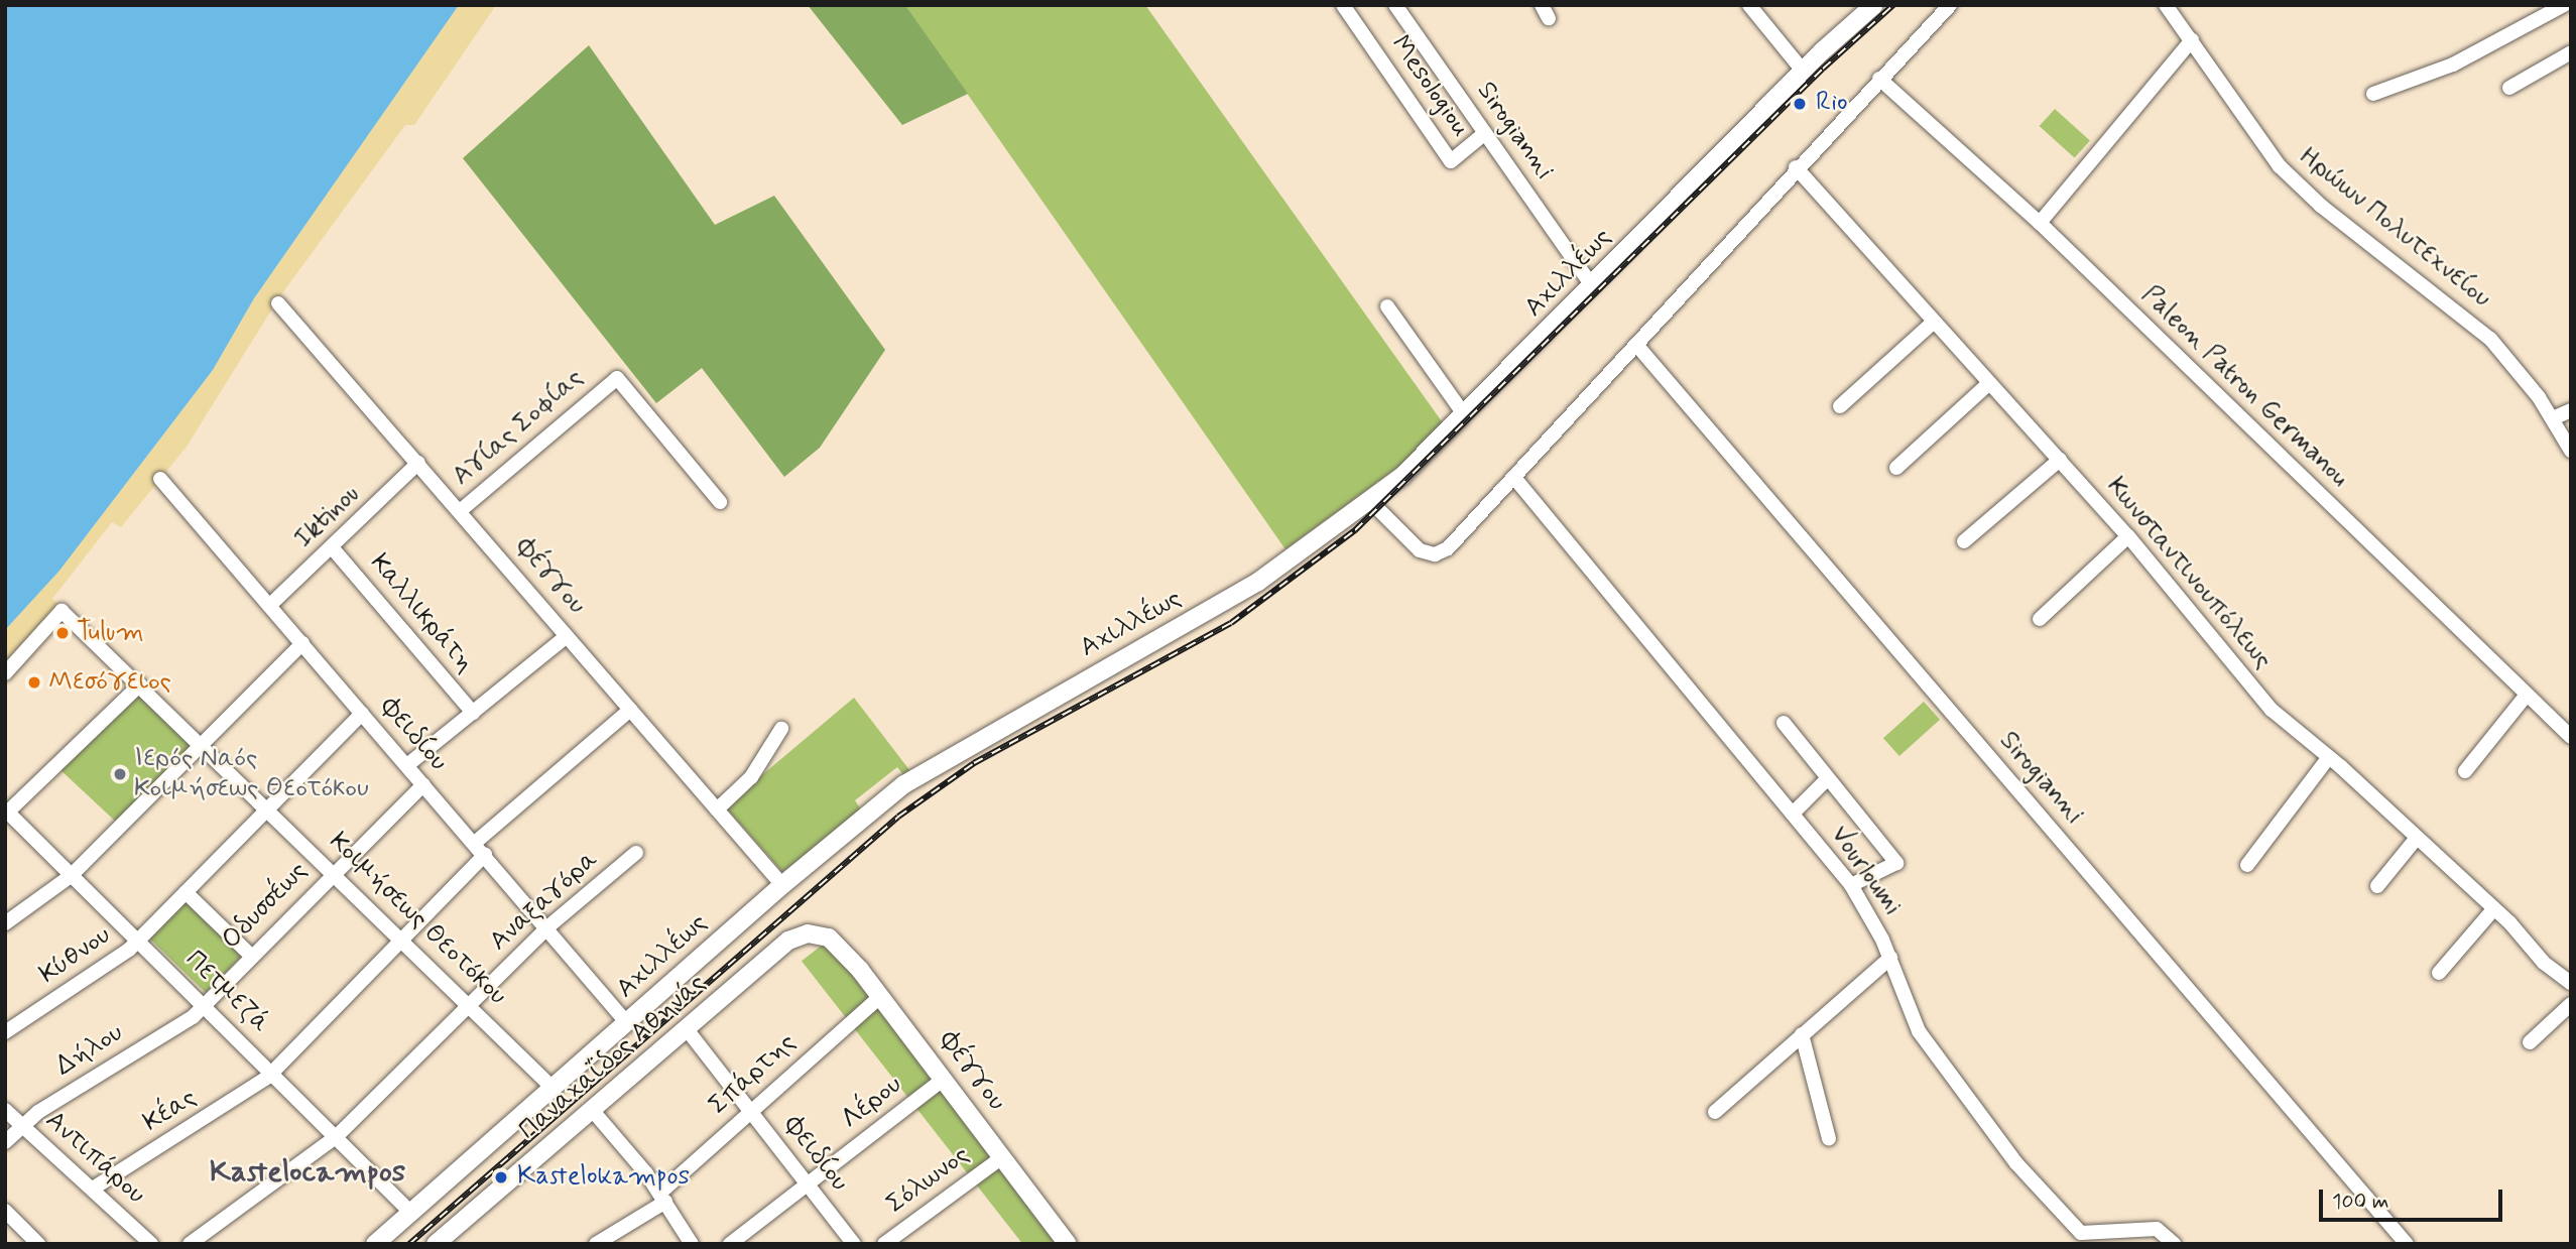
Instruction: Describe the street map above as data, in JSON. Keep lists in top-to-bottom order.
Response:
{
  "streets": {
    "street": [
      "Mesologiou",
      "Sirogianni",
      "Ηρώων Πολυτεχνείου",
      "Αχιλλέως",
      "Paleon Patron Germanou",
      "Αγίας Σοφίας",
      "Iktinou",
      "Κωνσταντινουπόλεως",
      "Φέγγου",
      "Καλλικράτη",
      "Φειδίου",
      "Vourloumi",
      "Αναξαγόρα",
      "Οδυσσέως",
      "Κοιμήσεως Θεοτόκου",
      "Κύθνου",
      "Πετμεζά",
      "Δήλου",
      "Παναχαΐδος Αθηνάς",
      "Σπάρτης",
      "Λέρου",
      "Κέας",
      "Αντιπάρου",
      "Σόλωνος"
    ]
  },
  "crossings": [
    ["Mesologiou", "Sirogianni"],
    ["Sirogianni", "Αχιλλέως"],
    ["Αχιλλέως", "Φέγγου"],
    ["Αχιλλέως", "Φειδίου"],
    ["Αχιλλέως", "Κοιμήσεως Θεοτόκου"],
    ["Αχιλλέως", "Πετμεζά"],
    ["Αγίας Σοφίας", "Φέγγου"],
    ["Iktinou", "Φέγγου"],
    ["Iktinou", "Καλλικράτη"],
    ["Iktinou", "Φειδίου"],
    ["Φέγγου", "Παναχαΐδος Αθηνάς"],
    ["Φέγγου", "Σπάρτης"],
    ["Φέγγου", "Λέρου"],
    ["Φέγγου", "Σόλωνος"],
    ["Φειδίου", "Αναξαγόρα"],
    ["Φειδίου", "Οδυσσέως"],
    ["Φειδίου", "Κύθνου"],
    ["Φειδίου", "Παναχαΐδος Αθηνάς"],
    ["Φειδίου", "Σπάρτης"],
    ["Φειδίου", "Λέρου"],
    ["Φειδίου", "Κέας"],
    ["Αναξαγόρα", "Κοιμήσεως Θεοτόκου"],
    ["Αναξαγόρα", "Πετμεζά"],
    ["Οδυσσέως", "Κοιμήσεως Θεοτόκου"],
    ["Οδυσσέως", "Πετμεζά"],
    ["Οδυσσέως", "Δήλου"],
    ["Κοιμήσεως Θεοτόκου", "Κύθνου"],
    ["Κοιμήσεως Θεοτόκου", "Κέας"],
    ["Κύθνου", "Πετμεζά"],
    ["Πετμεζά", "Δήλου"],
    ["Πετμεζά", "Κέας"],
    ["Δήλου", "Αντιπάρου"],
    ["Κέας", "Αντιπάρου"]
  ],
  "districts": ["Kastelocampos"],
  "places": [
    "Rio",
    "Tulum",
    "Μεσόγειος",
    "Ιερός Ναός Κοιμήσεως Θεοτόκου",
    "Kastelokampos"
  ],
  "scale_bar": "100 m"
}
